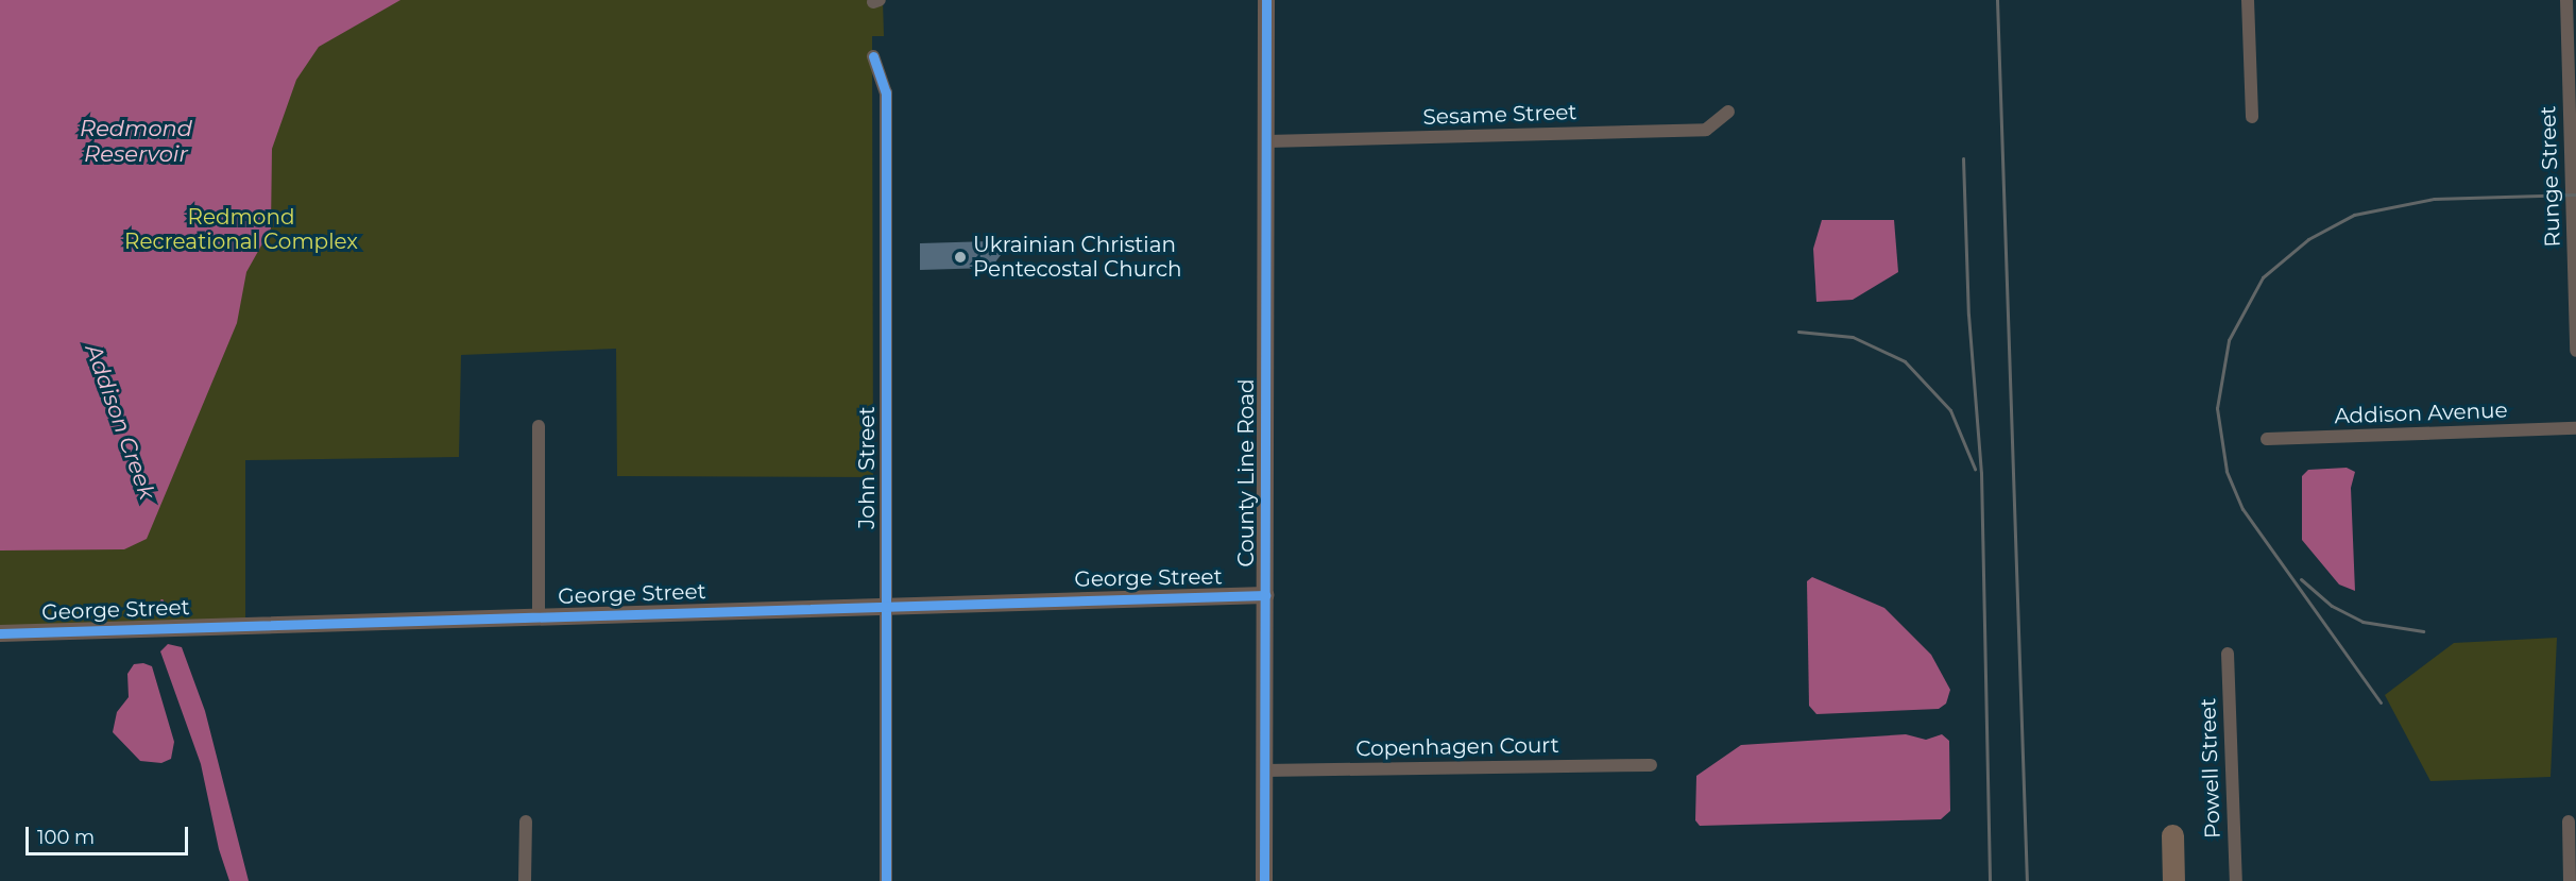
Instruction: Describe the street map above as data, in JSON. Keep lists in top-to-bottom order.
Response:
{
  "streets": {
    "street": [
      "Sesame Street",
      "Runge Street",
      "Addison Avenue",
      "John Street",
      "County Line Road",
      "George Street",
      "Copenhagen Court",
      "Powell Street"
    ]
  },
  "crossings": [
    ["Sesame Street", "County Line Road"],
    ["John Street", "George Street"],
    ["County Line Road", "George Street"],
    ["County Line Road", "Copenhagen Court"]
  ],
  "water": ["Redmond Reservoir", "Addison Creek"],
  "parks": ["Redmond Recreational Complex"],
  "places": ["Ukrainian Christian Pentecostal Church"],
  "scale_bar": "100 m"
}
